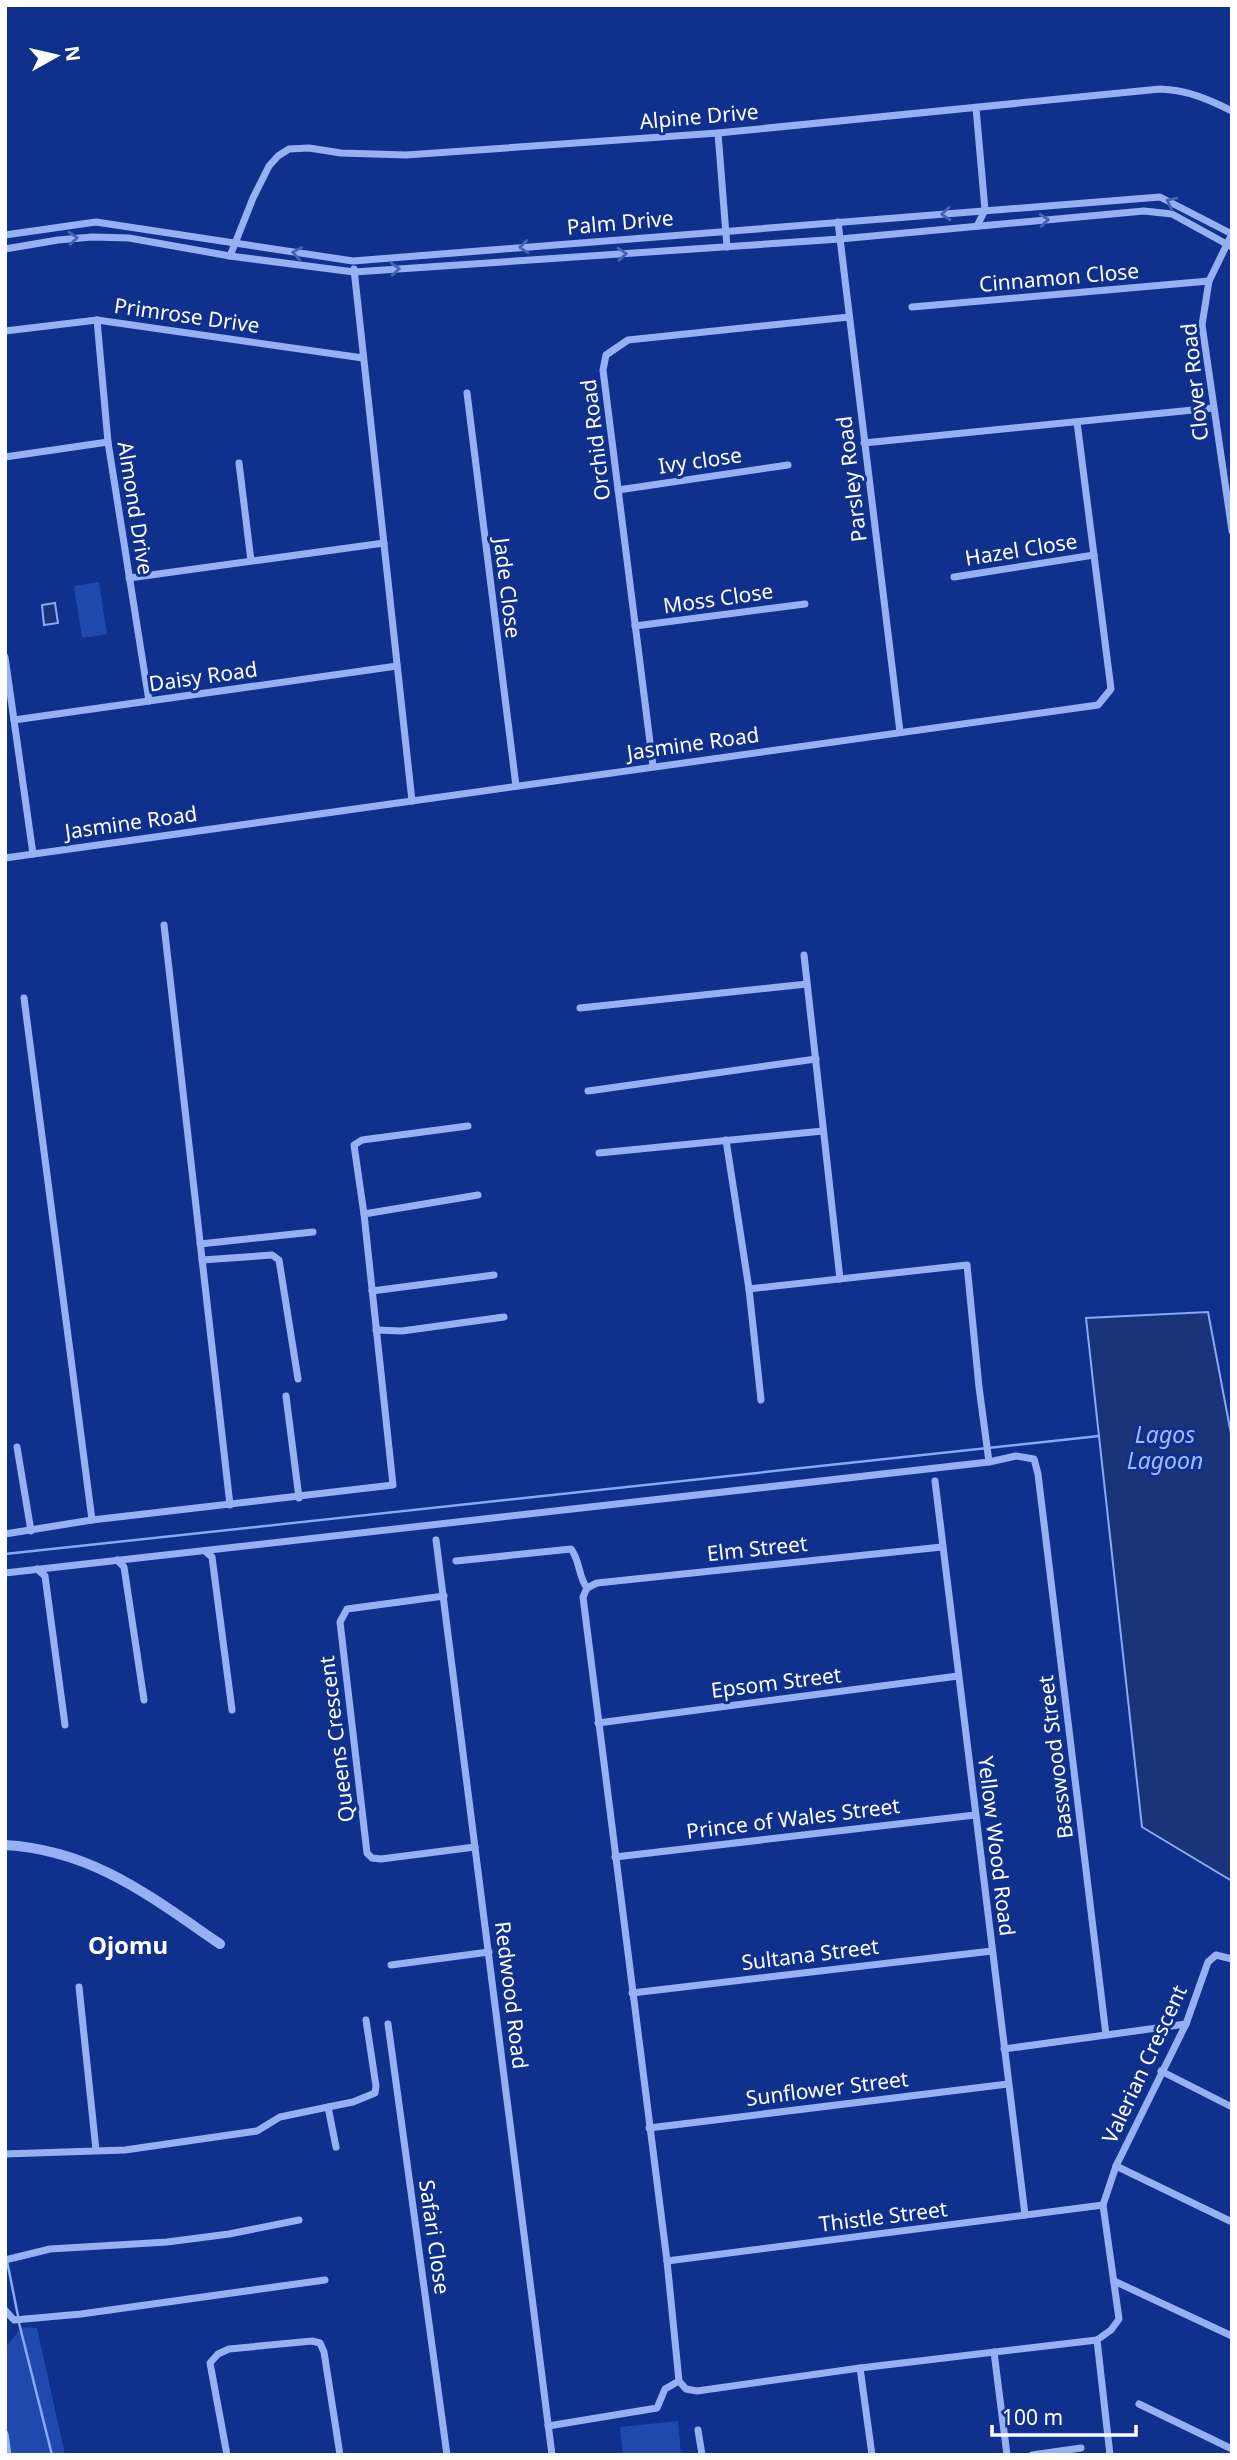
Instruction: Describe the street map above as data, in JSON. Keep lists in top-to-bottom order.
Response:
{
  "streets": {
    "street": [
      "Alpine Drive",
      "Palm Drive",
      "Cinnamon Close",
      "Primrose Drive",
      "Clover Road",
      "Orchid Road",
      "Ivy close",
      "Parsley Road",
      "Almond Drive",
      "Hazel Close",
      "Jade Close",
      "Moss Close",
      "Daisy Road",
      "Jasmine Road",
      "Elm Street",
      "Epsom Street",
      "Queens Crescent",
      "Basswood Street",
      "Prince of Wales Street",
      "Yellow Wood Road",
      "Sultana Street",
      "Redwood Road",
      "Valerian Crescent",
      "Sunflower Street",
      "Thistle Street",
      "Safari Close"
    ]
  },
  "crossings": [
    ["Alpine Drive", "Palm Drive"],
    ["Palm Drive", "Clover Road"],
    ["Palm Drive", "Parsley Road"],
    ["Cinnamon Close", "Clover Road"],
    ["Primrose Drive", "Almond Drive"],
    ["Orchid Road", "Ivy close"],
    ["Orchid Road", "Parsley Road"],
    ["Orchid Road", "Moss Close"],
    ["Orchid Road", "Jasmine Road"],
    ["Parsley Road", "Jasmine Road"],
    ["Almond Drive", "Daisy Road"],
    ["Hazel Close", "Jasmine Road"],
    ["Jade Close", "Jasmine Road"],
    ["Elm Street", "Yellow Wood Road"],
    ["Epsom Street", "Yellow Wood Road"],
    ["Queens Crescent", "Redwood Road"],
    ["Prince of Wales Street", "Yellow Wood Road"],
    ["Yellow Wood Road", "Sultana Street"],
    ["Yellow Wood Road", "Sunflower Street"],
    ["Yellow Wood Road", "Thistle Street"],
    ["Valerian Crescent", "Thistle Street"]
  ],
  "districts": ["Ojomu"],
  "water": ["Lagos Lagoon"],
  "scale_bar": "100 m",
  "north": "right"
}
